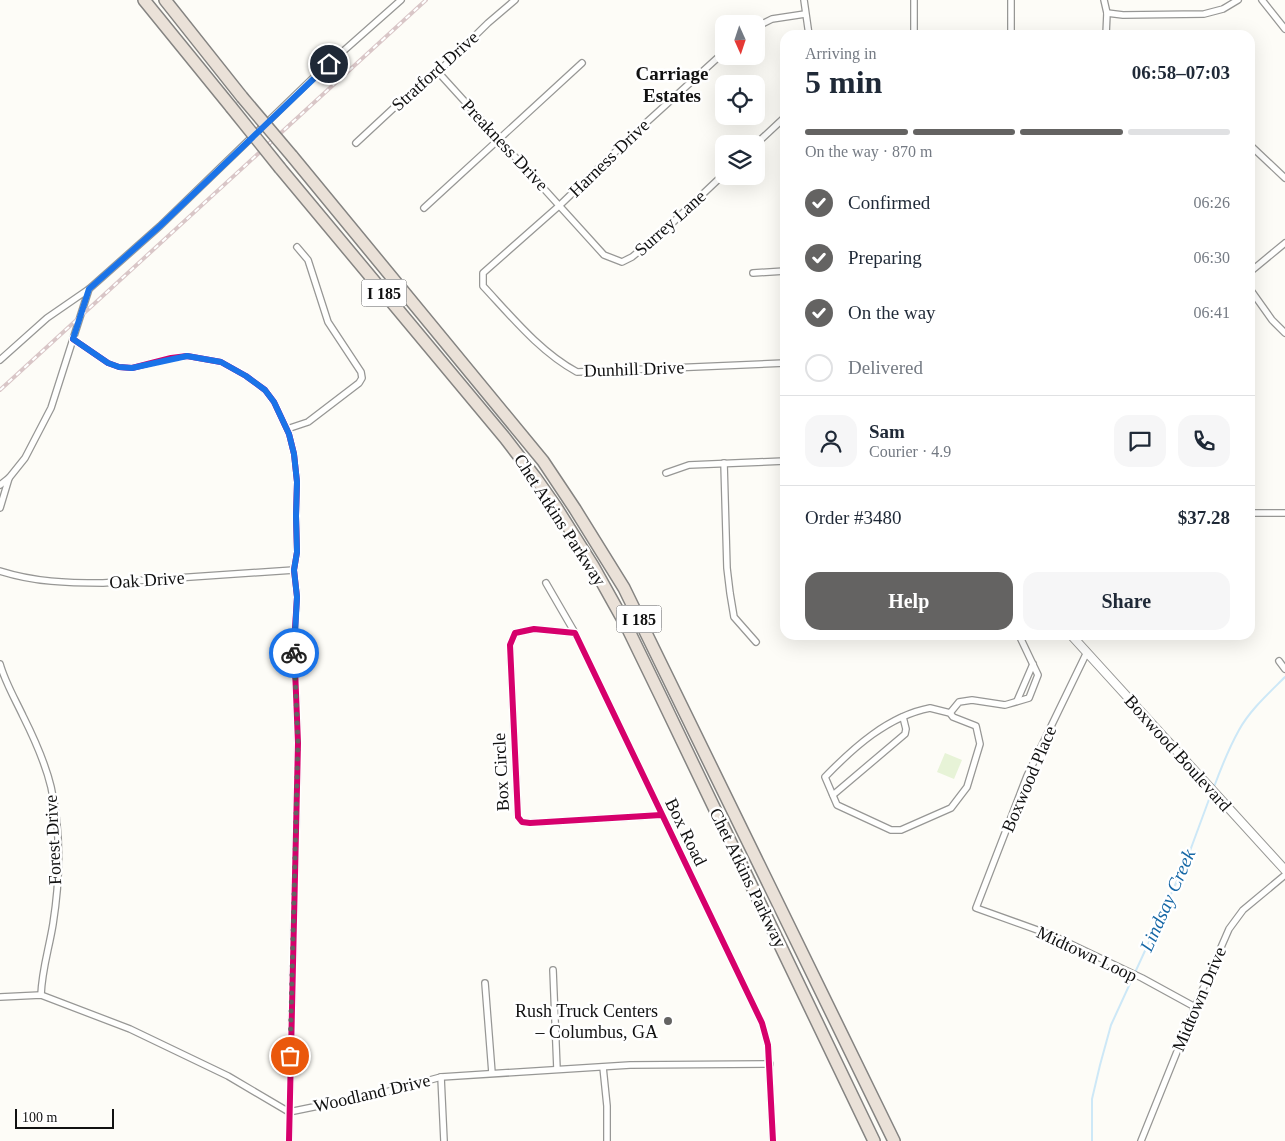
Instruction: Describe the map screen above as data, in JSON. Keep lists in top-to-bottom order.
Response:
{
  "streets": {
    "highway": ["I 185", "Chet Atkins Parkway"],
    "street": [
      "Stratford Drive",
      "Preakness Drive",
      "Harness Drive",
      "Surrey Lane",
      "Dunhill Drive",
      "Oak Drive",
      "Boxwood Boulevard",
      "Box Circle",
      "Boxwood Place",
      "Box Road",
      "Forest Drive",
      "Midtown Loop",
      "Midtown Drive",
      "Woodland Drive"
    ]
  },
  "crossings": [
    ["Stratford Drive", "Preakness Drive"],
    ["Preakness Drive", "Harness Drive"],
    ["Preakness Drive", "Surrey Lane"],
    ["Harness Drive", "Dunhill Drive"],
    ["Boxwood Boulevard", "Boxwood Place"],
    ["Box Circle", "Box Road"],
    ["Boxwood Place", "Midtown Loop"],
    ["Box Road", "Woodland Drive"],
    ["Forest Drive", "Woodland Drive"],
    ["Midtown Loop", "Midtown Drive"]
  ],
  "districts": ["Carriage Estates"],
  "water": ["Lindsay Creek"],
  "places": ["Rush Truck Centers – Columbus, GA"],
  "scale_bar": "100 m",
  "north": "bottom",
  "page": {
    "heading": ["5 min", "Arriving in", "06:58–07:03"],
    "panel": [
      "Sam",
      "Courier · 4.9",
      "Order #3480",
      "$37.28"
    ],
    "bar": "On the way · 870 m",
    "list": [
      ["Confirmed", "06:26"],
      ["Preparing", "06:30"],
      ["On the way", "06:41"],
      "Delivered"
    ],
    "buttons": ["Help", "Share"],
    "scale": "100 m"
  }
}
